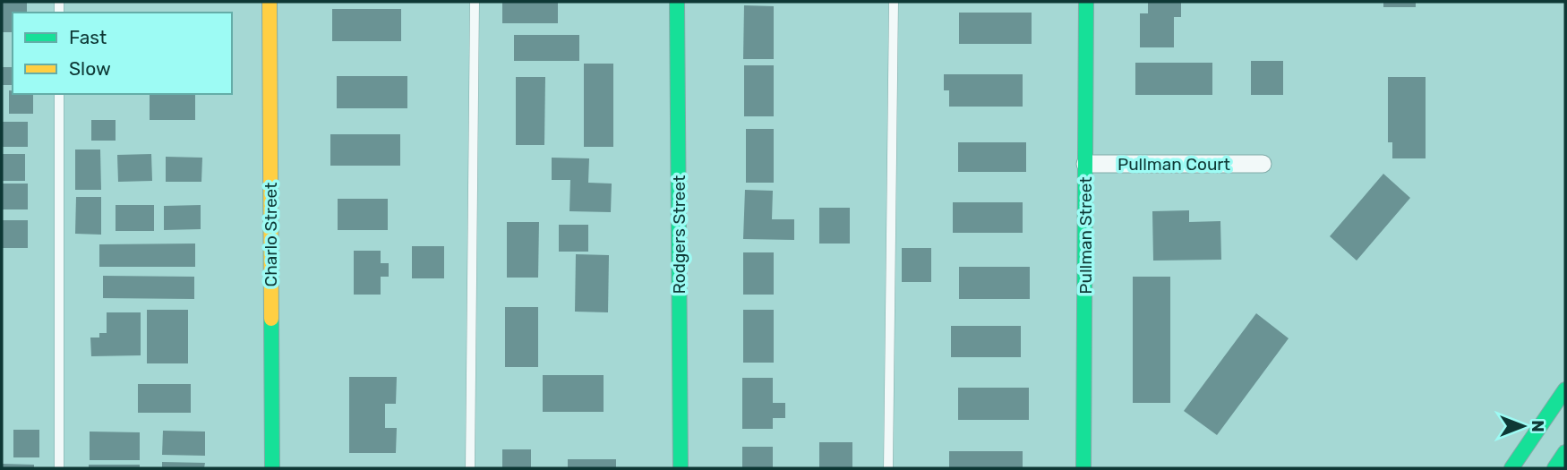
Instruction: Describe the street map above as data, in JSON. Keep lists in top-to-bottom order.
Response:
{
  "streets": {
    "main road": ["Charlo Street", "Rodgers Street", "Pullman Street"],
    "street": ["Pullman Court"]
  },
  "crossings": [
    ["Pullman Court", "Pullman Street"]
  ],
  "legend": ["Fast", "Slow"],
  "north": "right"
}
